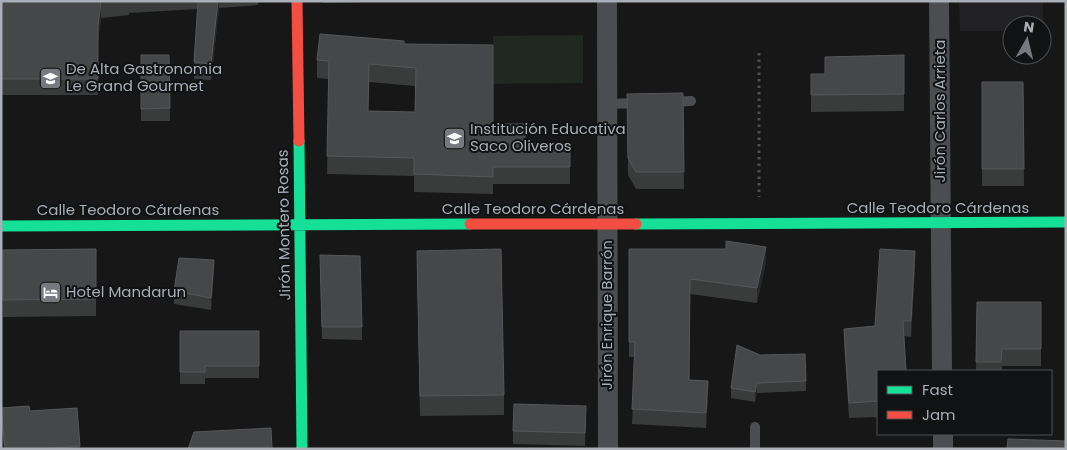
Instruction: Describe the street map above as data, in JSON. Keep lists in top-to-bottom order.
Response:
{
  "streets": {
    "street": [
      "Jirón Carlos Arrieta",
      "Calle Teodoro Cárdenas",
      "Jirón Montero Rosas",
      "Jirón Enrique Barrón"
    ]
  },
  "crossings": [
    ["Jirón Carlos Arrieta", "Calle Teodoro Cárdenas"],
    ["Calle Teodoro Cárdenas", "Jirón Montero Rosas"],
    ["Calle Teodoro Cárdenas", "Jirón Enrique Barrón"]
  ],
  "places": {
    "school or university": ["De Alta Gastronomia Le Grand Gourmet", "Institución Educativa Saco Oliveros"],
    "hotel": ["Hotel Mandarun"]
  },
  "legend": ["Fast", "Jam"],
  "north": "top"
}
